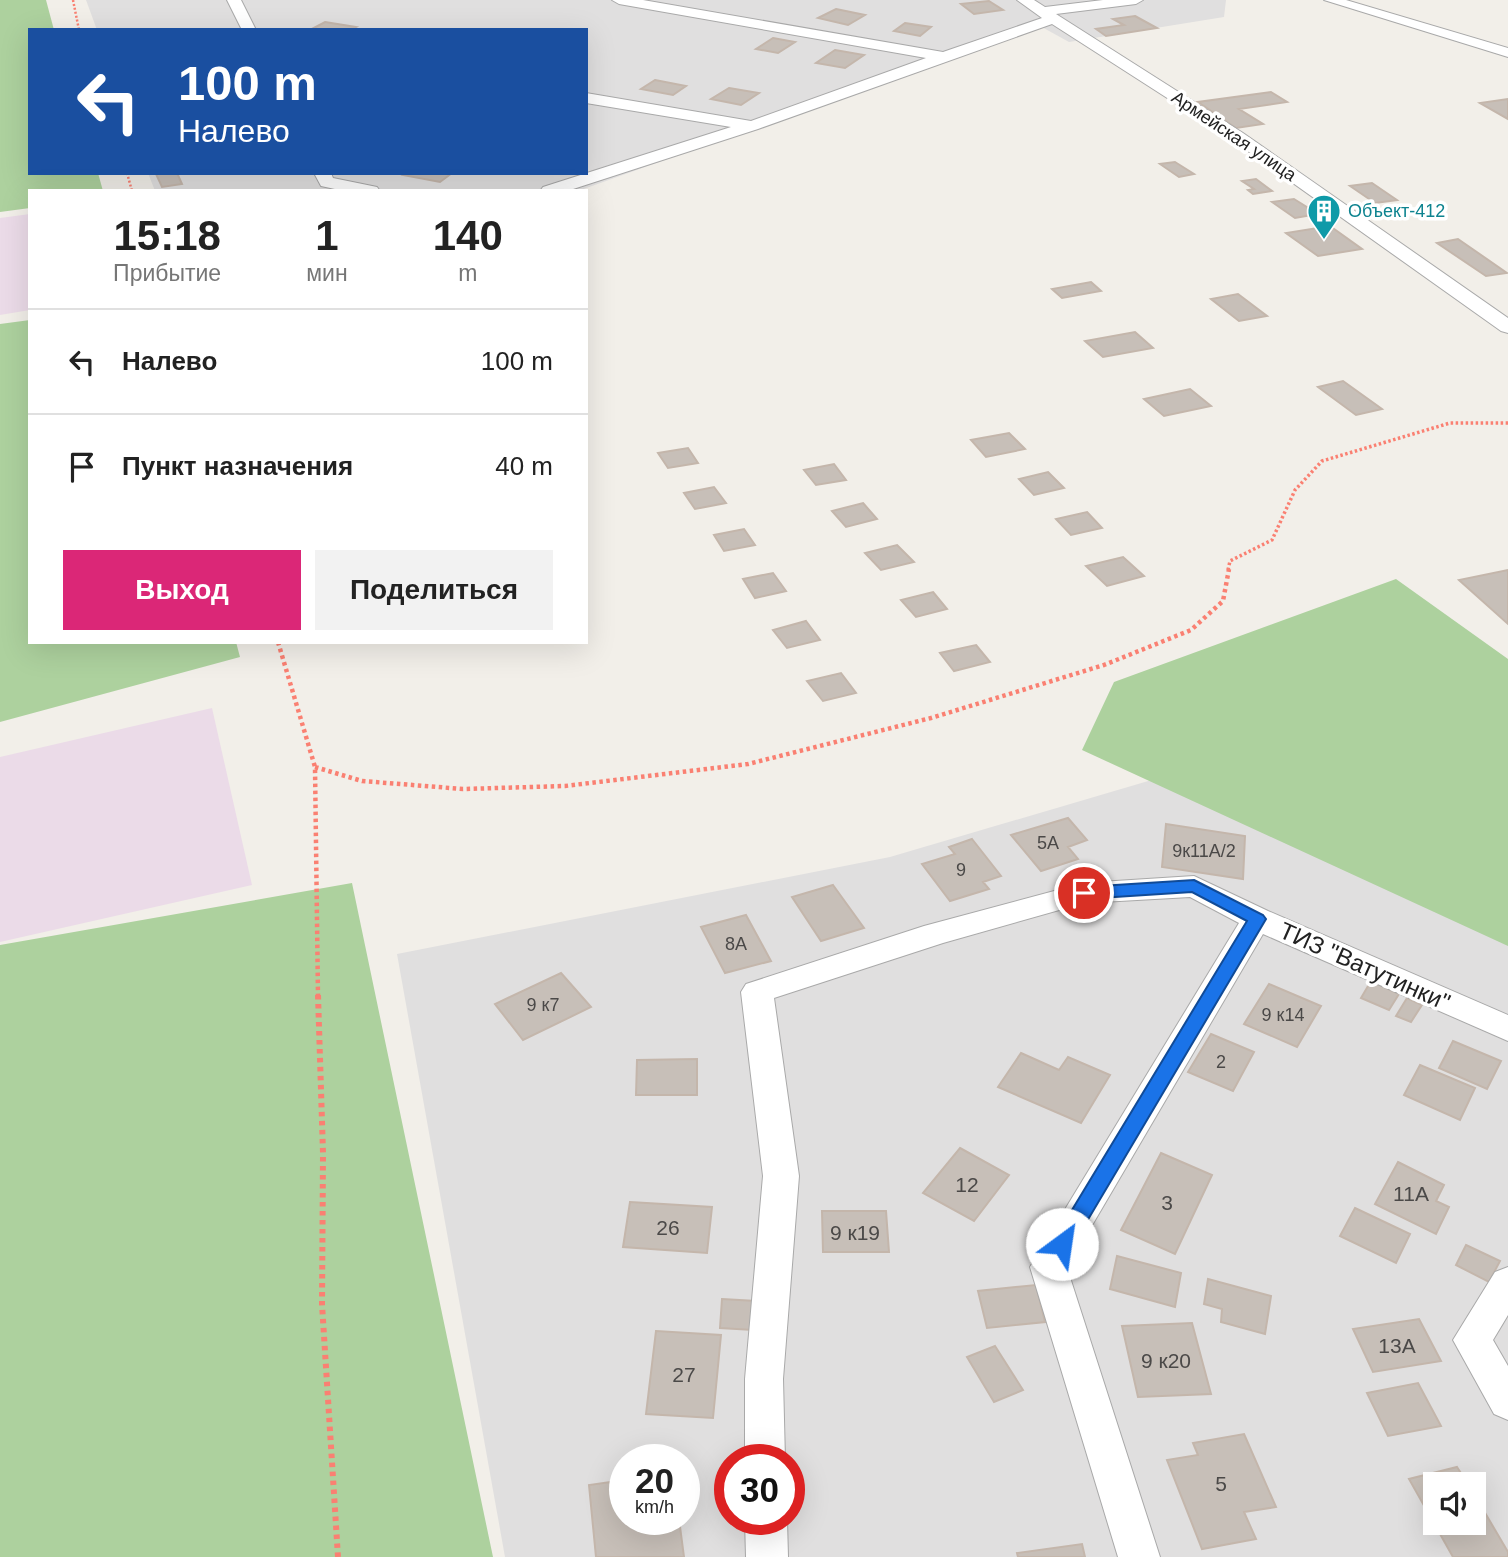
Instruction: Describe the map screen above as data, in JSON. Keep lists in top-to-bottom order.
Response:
{
  "streets": {
    "street": ["Армейская улица", "ТИЗ \"Ватутинки\""]
  },
  "places": {
    "building": ["Объект-412"]
  },
  "house_numbers": [
    "5А",
    "9к11А/2",
    "9",
    "8А",
    "9 к7",
    "9 к14",
    "2",
    "12",
    "11А",
    "3",
    "26",
    "9 к19",
    "13А",
    "9 к20",
    "27",
    "5"
  ],
  "page": {
    "turn": ["100 m", "Налево"],
    "eta": [
      "15:18",
      "Прибытие",
      "1",
      "мин",
      "140",
      "m"
    ],
    "list": [
      {
        "name": "Налево",
        "value": "100 m"
      },
      {
        "name": "Пункт назначения",
        "value": "40 m"
      }
    ],
    "buttons": ["Выход", "Поделиться"],
    "speed": "20 km/h",
    "limit": "30"
  }
}
